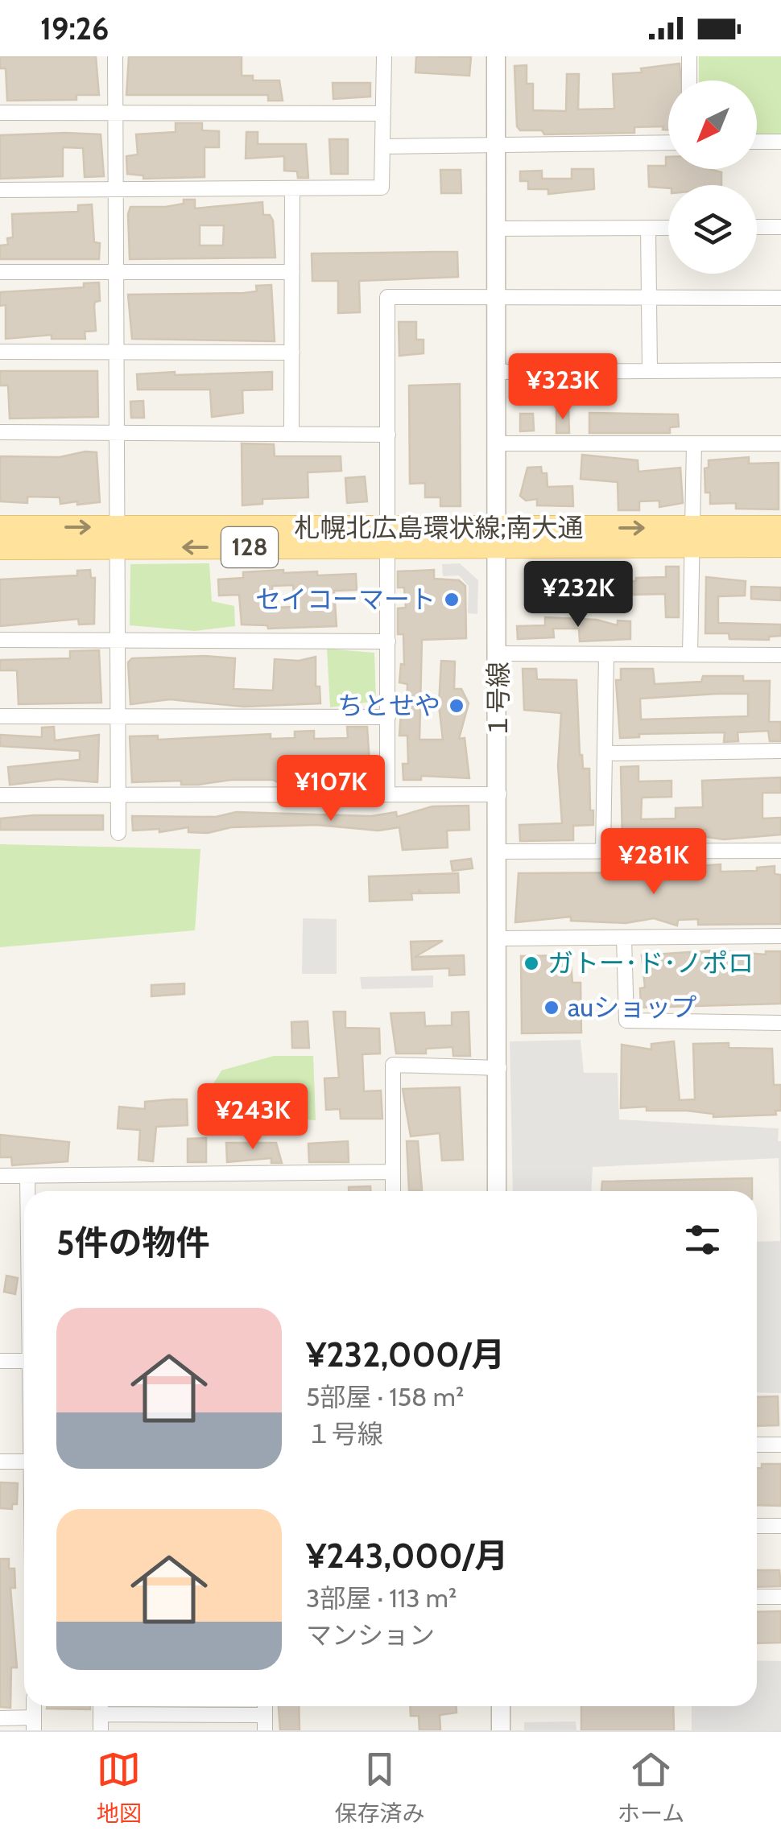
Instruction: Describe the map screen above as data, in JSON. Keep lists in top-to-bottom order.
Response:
{
  "streets": {
    "main road": ["札幌北広島環状線;南大通", "128"],
    "street": ["１号線"]
  },
  "crossings": [
    ["札幌北広島環状線;南大通", "１号線"]
  ],
  "places": [
    "セイコーマート",
    "ちとせや",
    "ガトー･ド･ノポロ",
    "auショップ"
  ],
  "north": "bottom left",
  "page": {
    "status": "19:26",
    "price": [
      "¥323K",
      "¥232K",
      "¥107K",
      "¥281K",
      "¥243K"
    ],
    "heading": "5件の物件",
    "list": [
      {
        "name": "¥232,000/月",
        "note": "5部屋 · 158 m² · １号線"
      },
      {
        "name": "¥243,000/月",
        "note": "3部屋 · 113 m² · マンション"
      }
    ],
    "tabs": ["地図", "保存済み", "ホーム"]
  }
}
